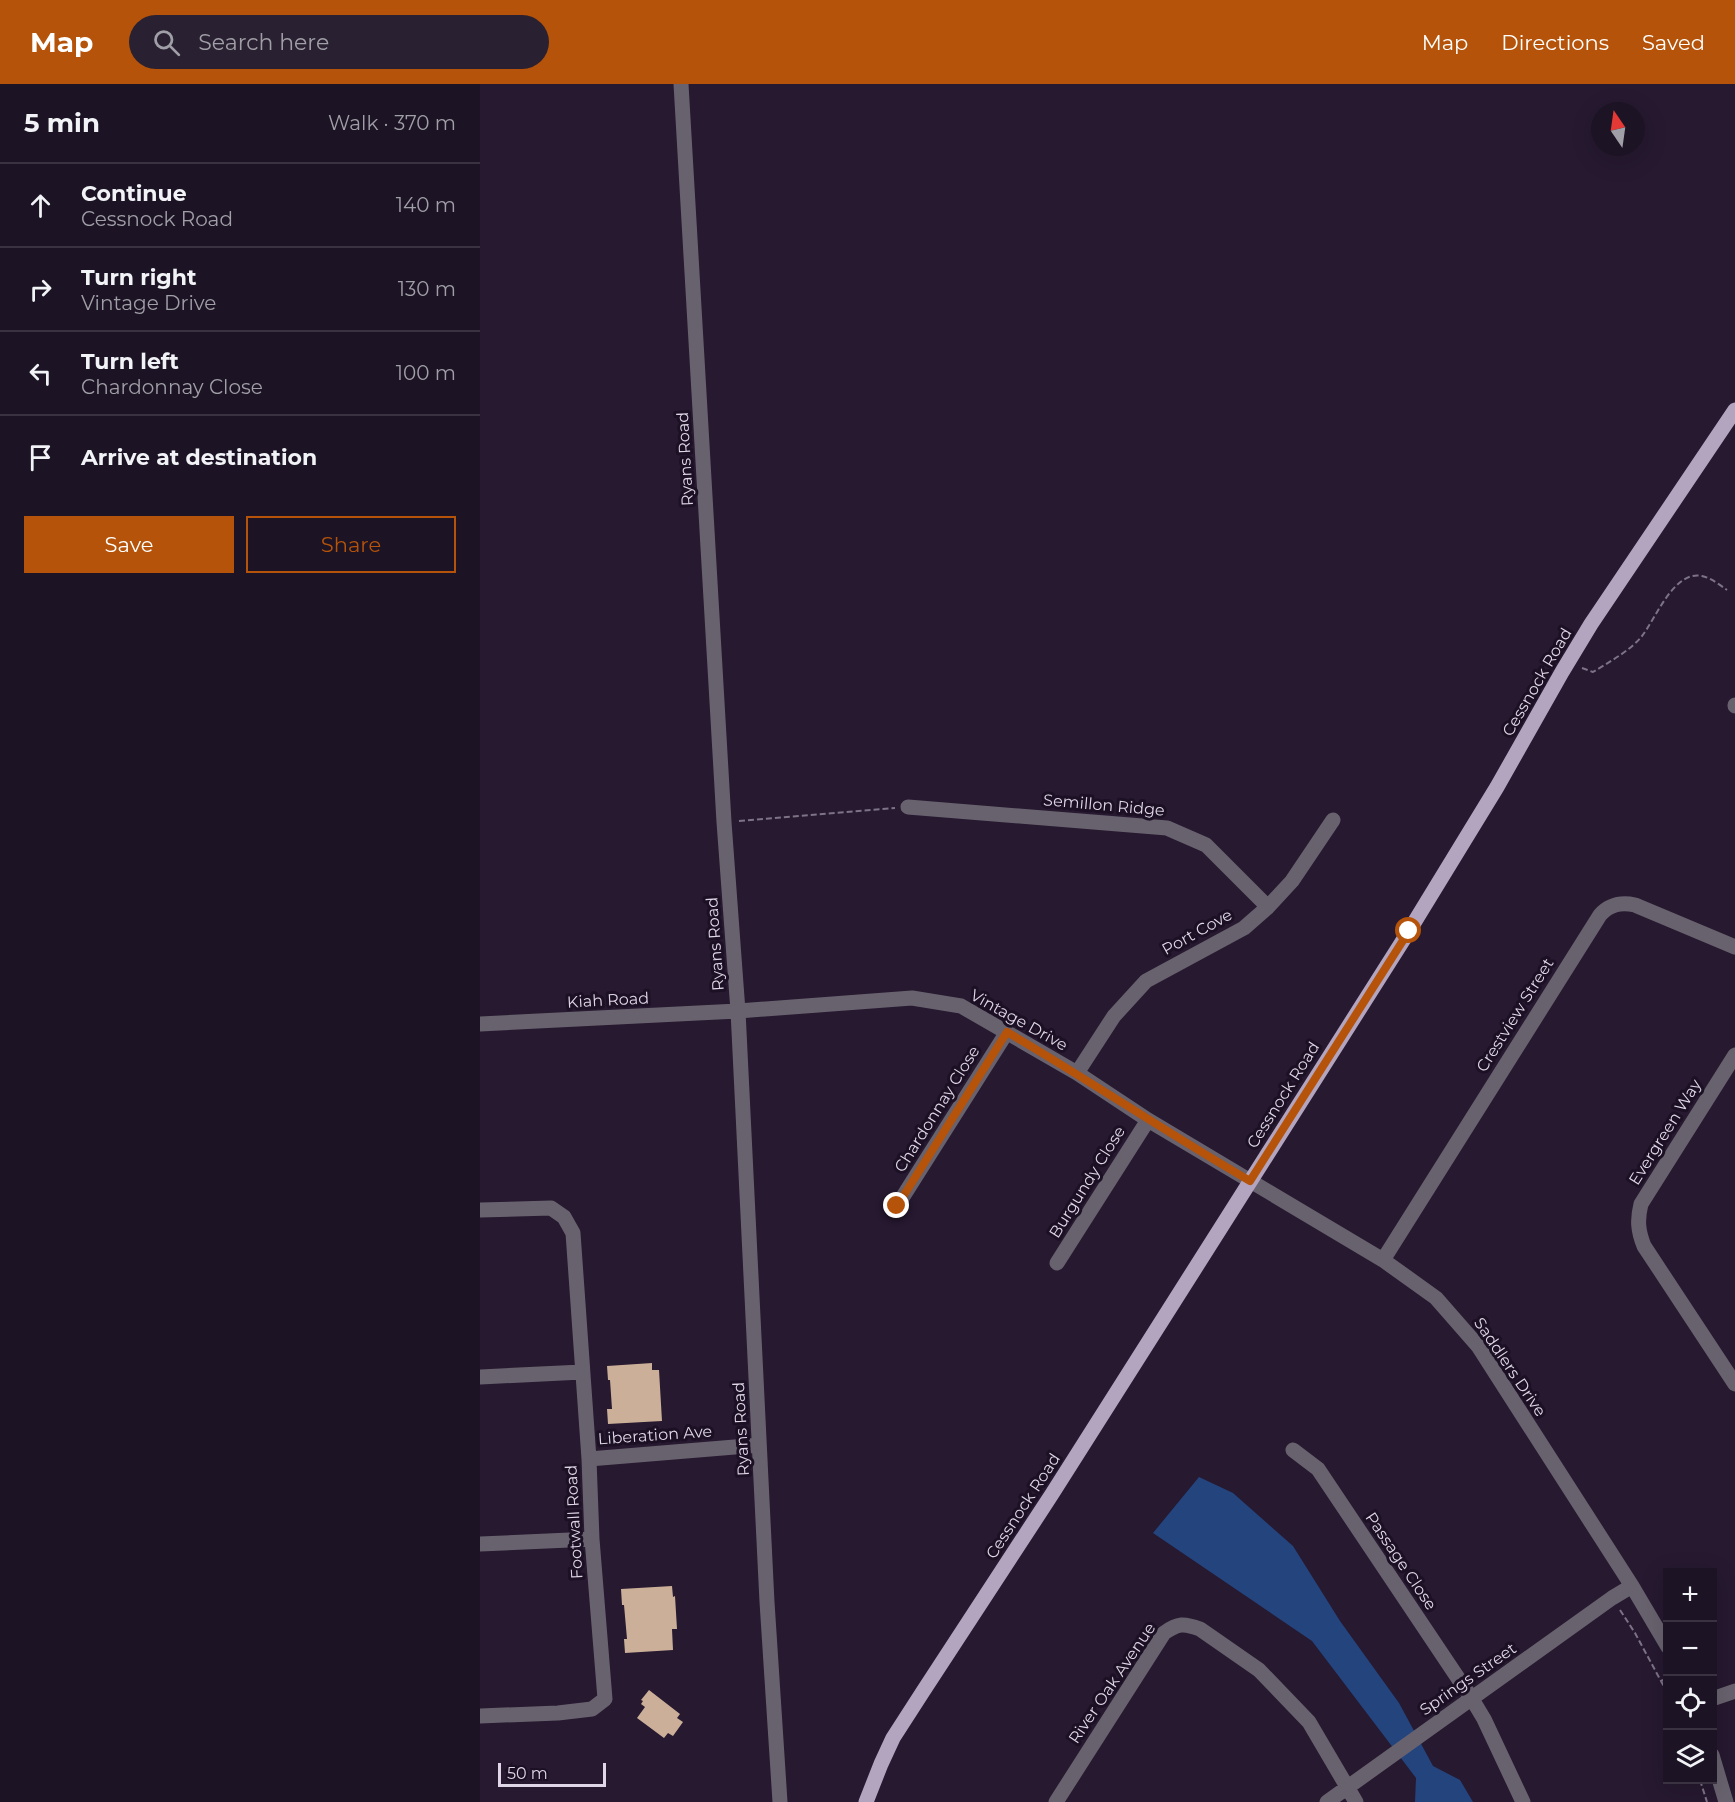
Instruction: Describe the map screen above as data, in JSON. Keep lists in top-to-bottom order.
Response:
{
  "streets": {
    "main road": ["Cessnock Road"],
    "street": [
      "Ryans Road",
      "Semillon Ridge",
      "Port Cove",
      "Kiah Road",
      "Crestview Street",
      "Vintage Drive",
      "Chardonnay Close",
      "Evergreen Way",
      "Burgundy Close",
      "Saddlers Drive",
      "Liberation Ave",
      "Footwall Road",
      "Passage Close",
      "Springs Street",
      "River Oak Avenue"
    ]
  },
  "crossings": [
    ["Ryans Road", "Kiah Road"],
    ["Ryans Road", "Vintage Drive"],
    ["Ryans Road", "Liberation Ave"],
    ["Cessnock Road", "Vintage Drive"],
    ["Cessnock Road", "Saddlers Drive"],
    ["Semillon Ridge", "Port Cove"],
    ["Port Cove", "Vintage Drive"],
    ["Kiah Road", "Vintage Drive"],
    ["Crestview Street", "Saddlers Drive"],
    ["Vintage Drive", "Chardonnay Close"],
    ["Vintage Drive", "Burgundy Close"],
    ["Vintage Drive", "Saddlers Drive"],
    ["Saddlers Drive", "Springs Street"],
    ["Liberation Ave", "Footwall Road"],
    ["Passage Close", "Springs Street"],
    ["Springs Street", "River Oak Avenue"]
  ],
  "scale_bar": "50 m",
  "north": "top",
  "page": {
    "header": "Map",
    "search": "Search here",
    "nav": ["Map", "Directions", "Saved"],
    "heading": ["5 min", "Walk · 370 m"],
    "list": [
      ["Continue", "Cessnock Road", "140 m"],
      ["Turn right", "Vintage Drive", "130 m"],
      ["Turn left", "Chardonnay Close", "100 m"],
      "Arrive at destination"
    ],
    "buttons": ["Save", "Share"],
    "map_buttons": ["+", "−"],
    "scale": "50 m"
  }
}
